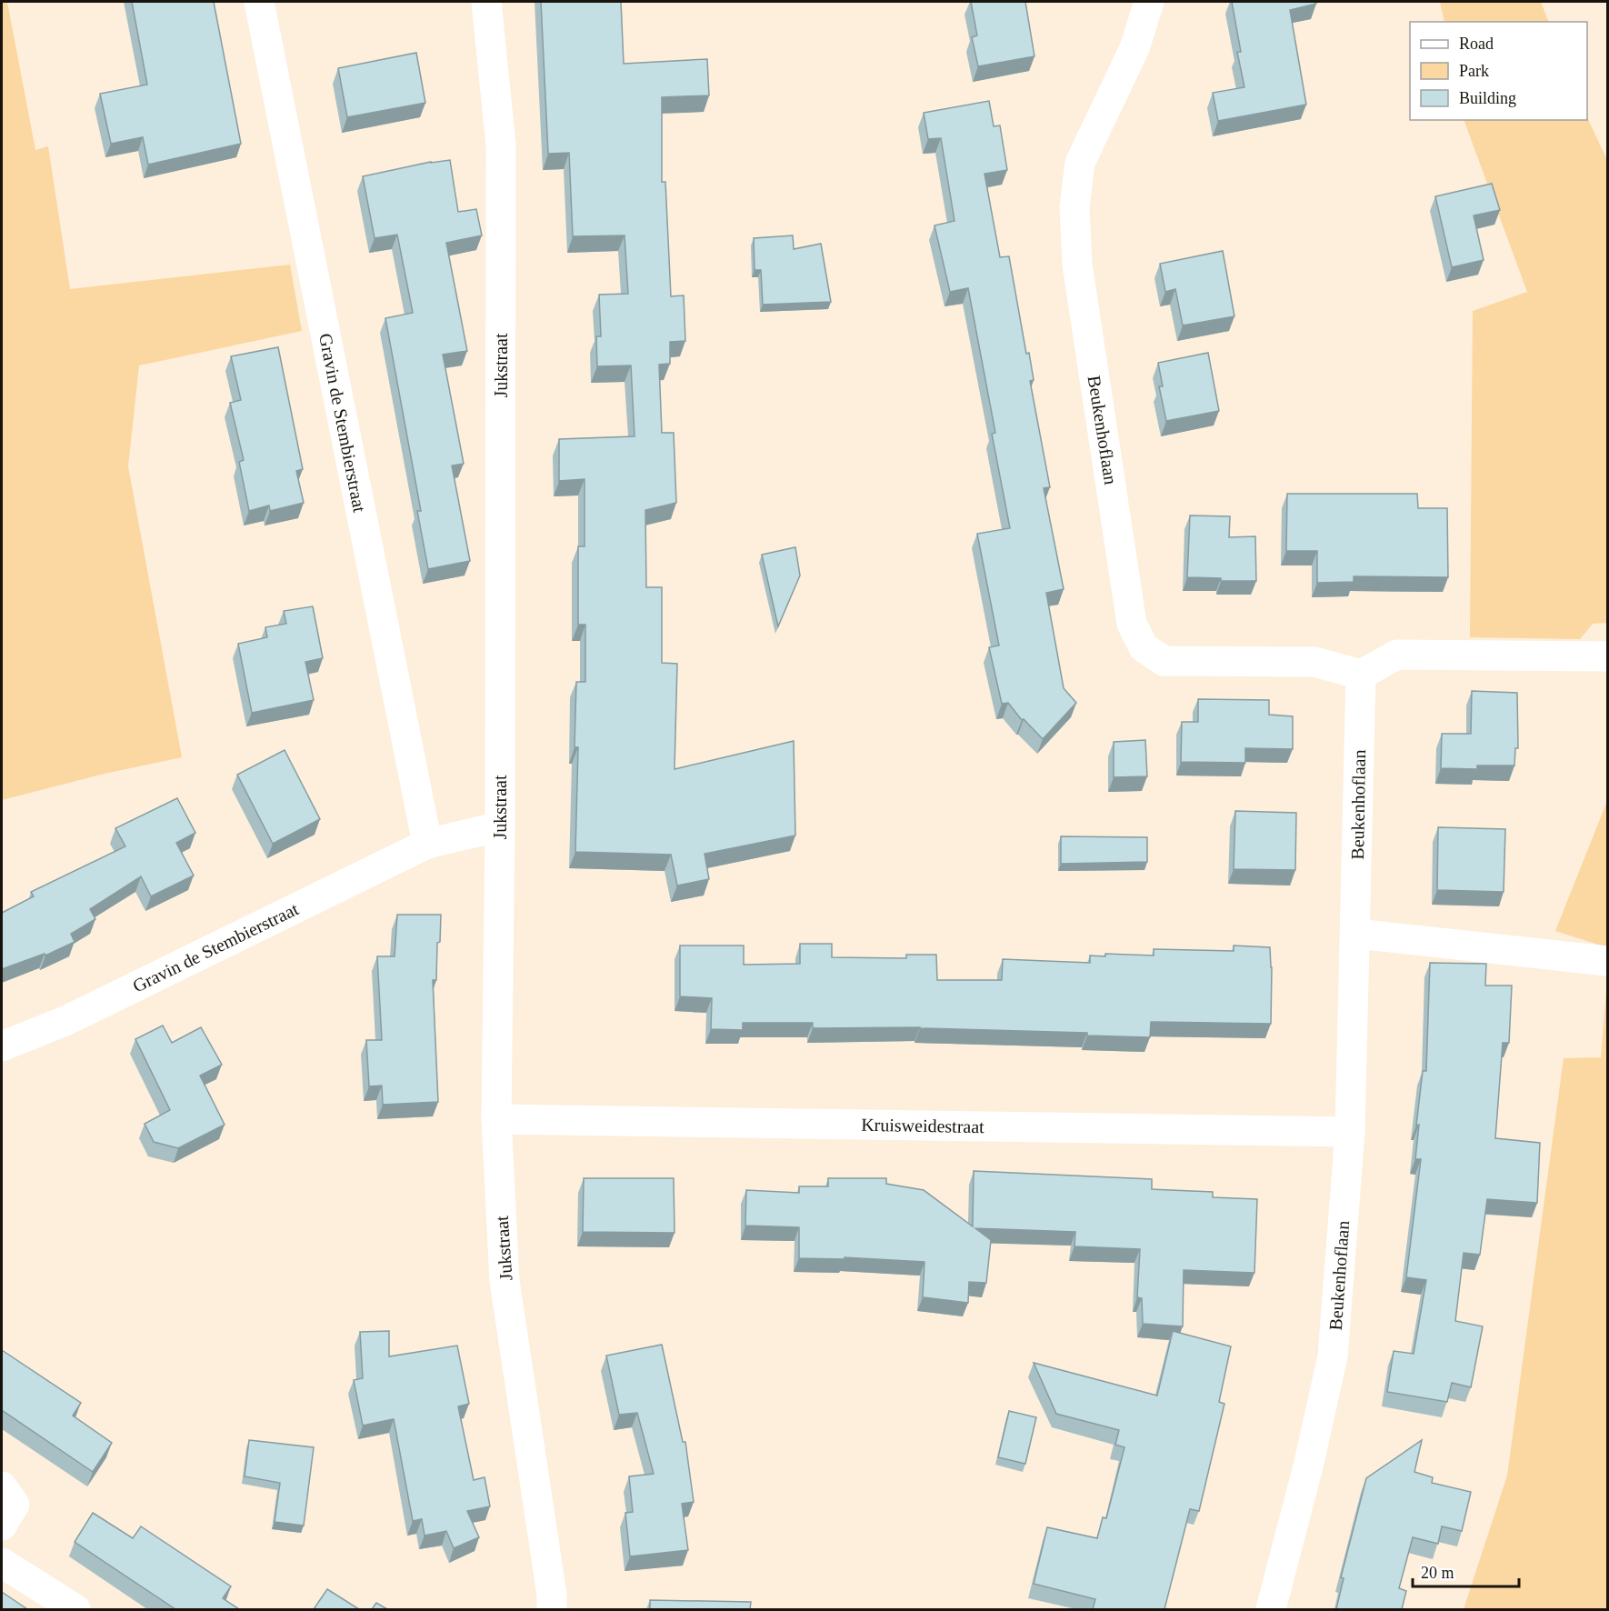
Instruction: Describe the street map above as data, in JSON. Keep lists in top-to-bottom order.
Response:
{
  "streets": {
    "street": [
      "Jukstraat",
      "Gravin de Stembierstraat",
      "Beukenhoflaan",
      "Kruisweidestraat"
    ]
  },
  "crossings": [
    ["Jukstraat", "Gravin de Stembierstraat"],
    ["Jukstraat", "Kruisweidestraat"],
    ["Beukenhoflaan", "Kruisweidestraat"]
  ],
  "legend": ["Road", "Park", "Building"],
  "scale_bar": "20 m"
}
